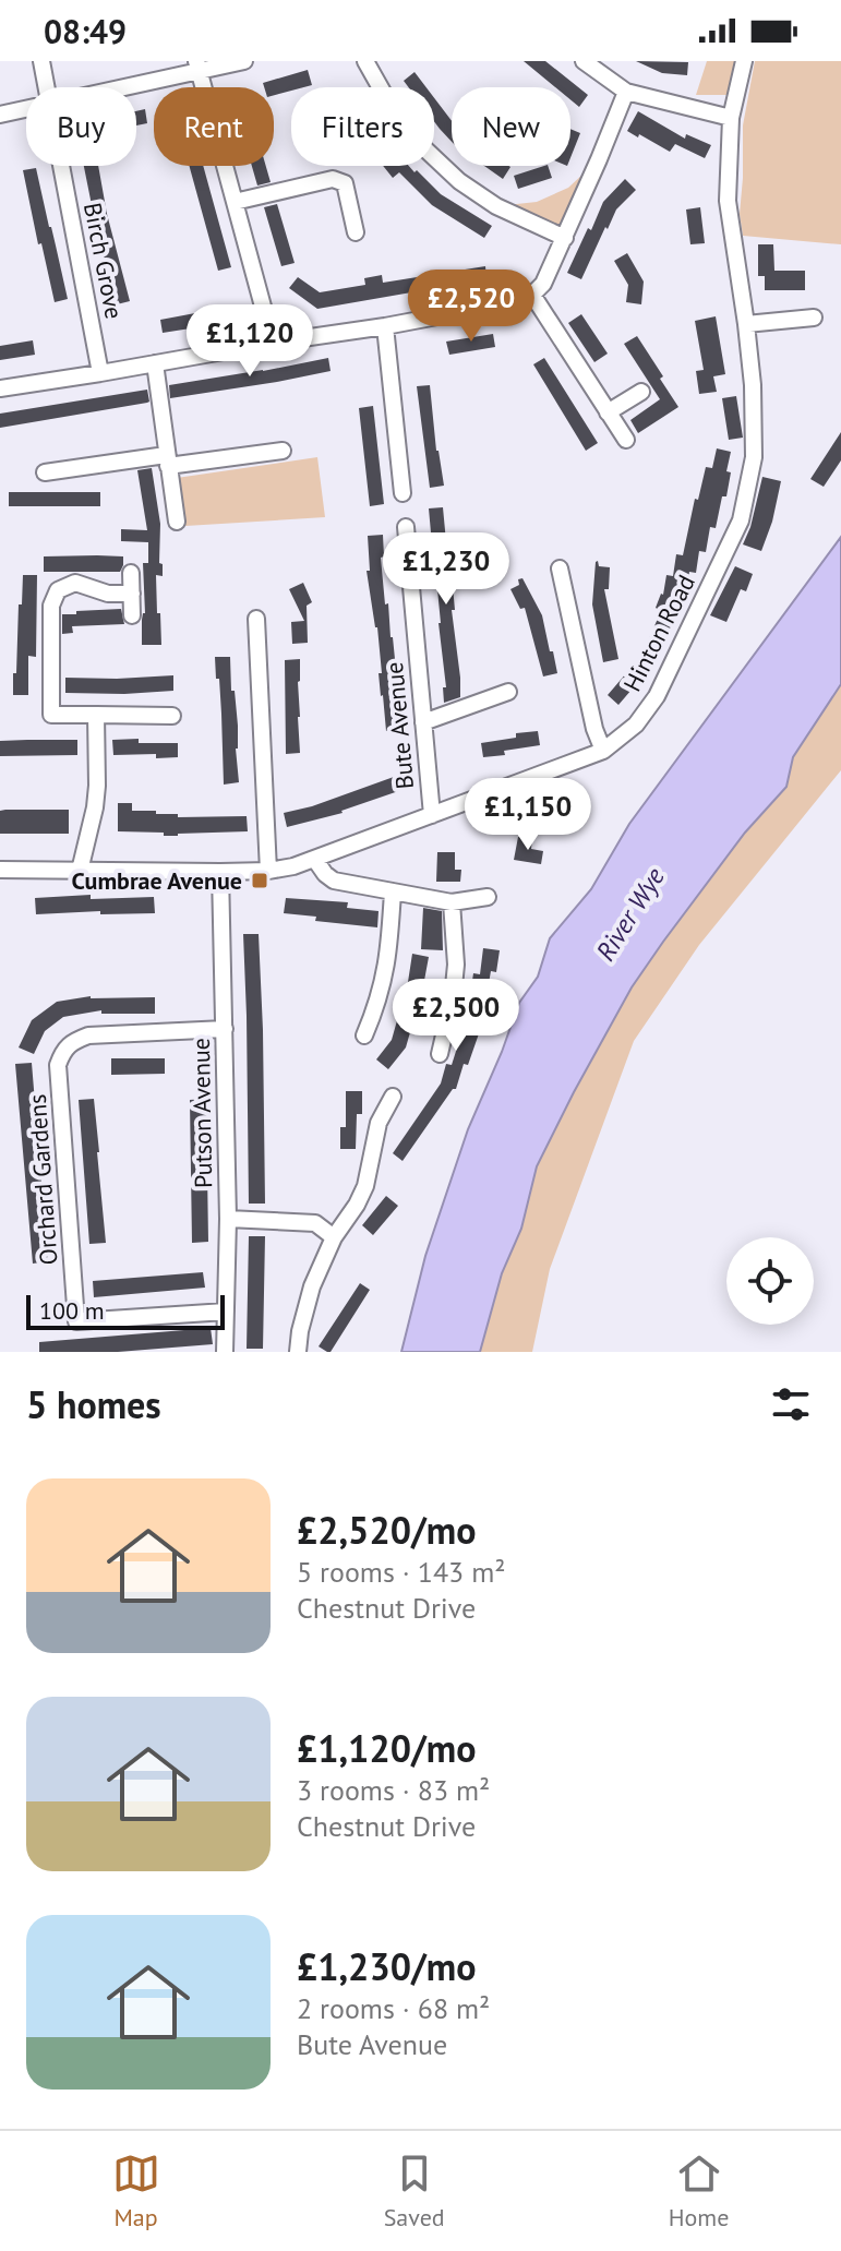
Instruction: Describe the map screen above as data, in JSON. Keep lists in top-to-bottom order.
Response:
{
  "streets": {
    "street": [
      "Birch Grove",
      "Hinton Road",
      "Bute Avenue",
      "Putson Avenue",
      "Orchard Gardens"
    ]
  },
  "crossings": [
    ["Hinton Road", "Bute Avenue"],
    ["Hinton Road", "Putson Avenue"],
    ["Putson Avenue", "Orchard Gardens"]
  ],
  "water": ["River Wye"],
  "places": {
    "transit": ["Cumbrae Avenue"]
  },
  "scale_bar": "100 m",
  "page": {
    "status": "08:49",
    "chip": [
      "Buy",
      "Rent",
      "Filters",
      "New"
    ],
    "price": [
      "£2,520",
      "£1,120",
      "£1,230",
      "£1,150",
      "£2,500"
    ],
    "scale": "100 m",
    "heading": "5 homes",
    "list": [
      {
        "name": "£2,520/mo",
        "note": "5 rooms · 143 m² · Chestnut Drive"
      },
      {
        "name": "£1,120/mo",
        "note": "3 rooms · 83 m² · Chestnut Drive"
      },
      {
        "name": "£1,230/mo",
        "note": "2 rooms · 68 m² · Bute Avenue"
      }
    ],
    "tabs": ["Map", "Saved", "Home"]
  }
}
